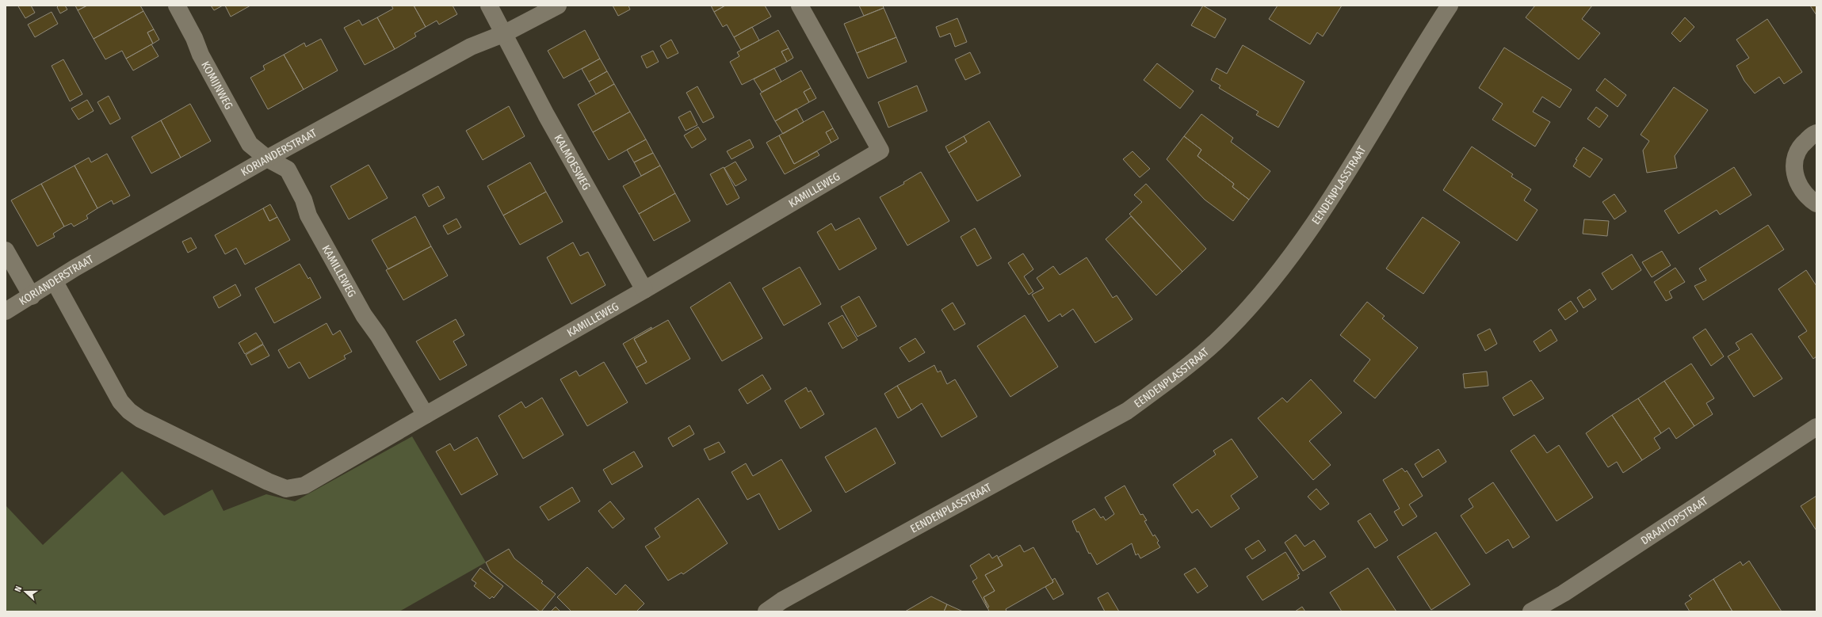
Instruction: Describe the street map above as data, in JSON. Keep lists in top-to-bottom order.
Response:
{
  "streets": {
    "street": [
      "KOMIJNWEG",
      "KORIANDERSTRAAT",
      "KALMOESWEG",
      "EENDENPLASSTRAAT",
      "KAMILLEWEG",
      "DRAAITOPSTRAAT"
    ]
  },
  "crossings": [
    ["KOMIJNWEG", "KORIANDERSTRAAT"],
    ["KOMIJNWEG", "KAMILLEWEG"],
    ["KORIANDERSTRAAT", "KALMOESWEG"],
    ["KORIANDERSTRAAT", "KAMILLEWEG"],
    ["KALMOESWEG", "KAMILLEWEG"]
  ],
  "north": "left"
}
